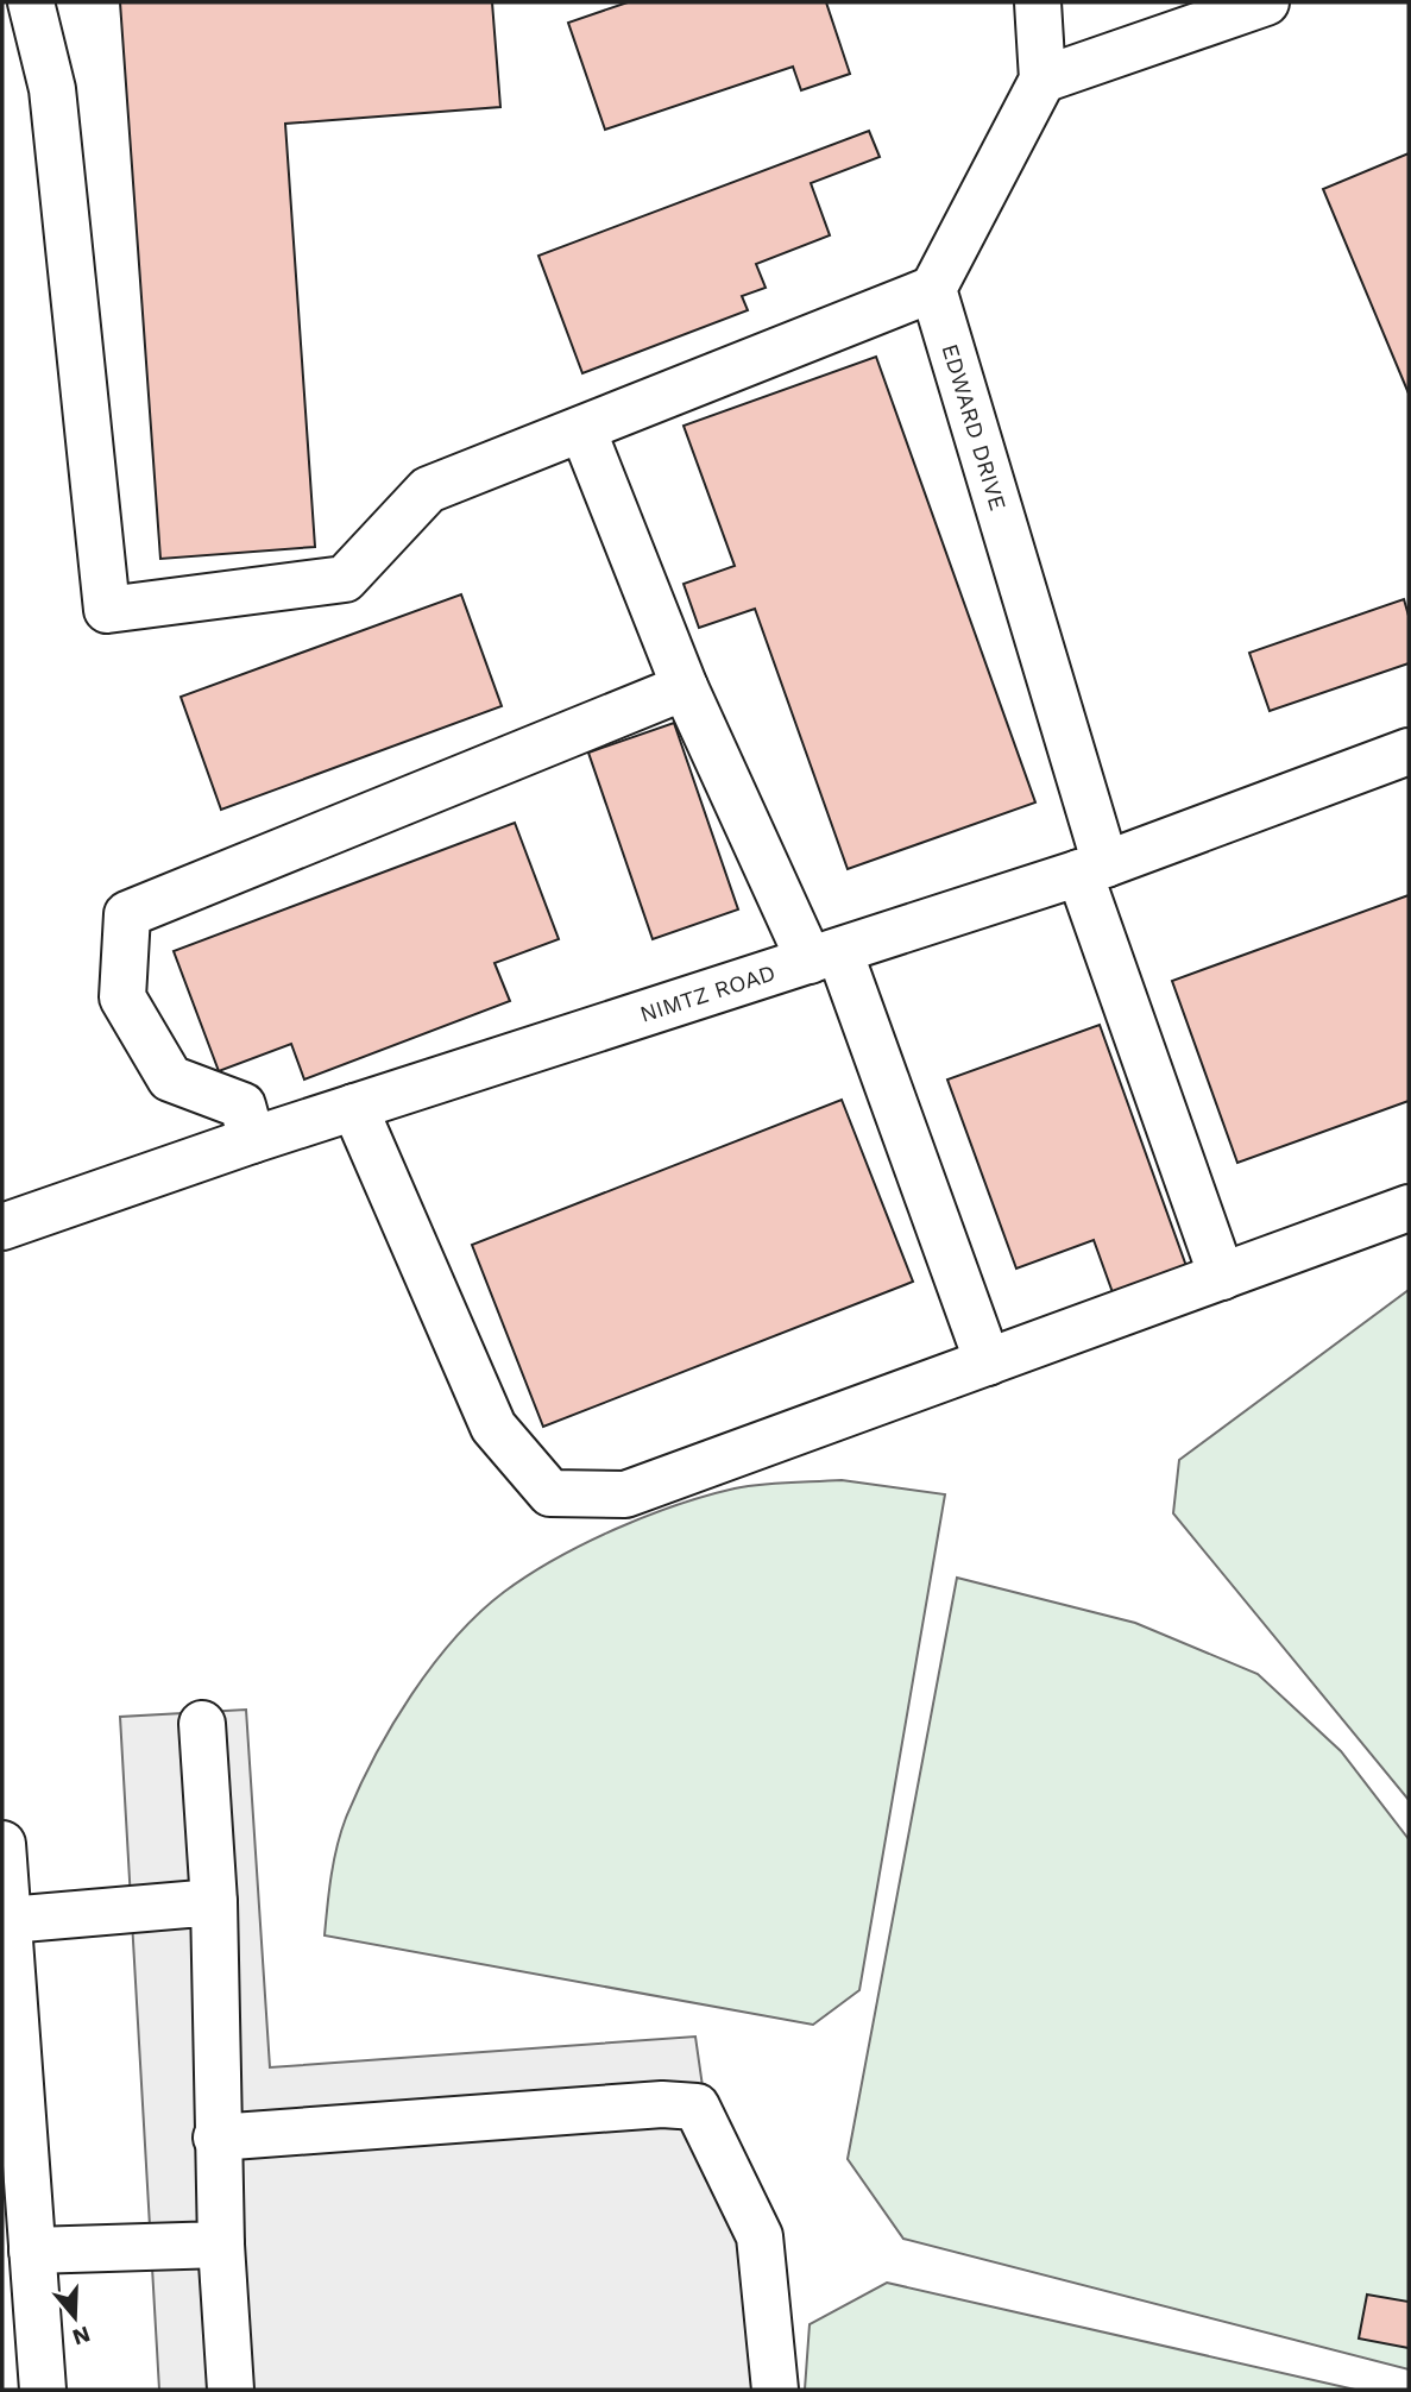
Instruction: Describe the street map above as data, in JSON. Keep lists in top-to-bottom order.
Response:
{
  "streets": {
    "street": ["EDWARD DRIVE", "NIMTZ ROAD"]
  },
  "crossings": [
    ["EDWARD DRIVE", "NIMTZ ROAD"]
  ],
  "north": "bottom"
}
